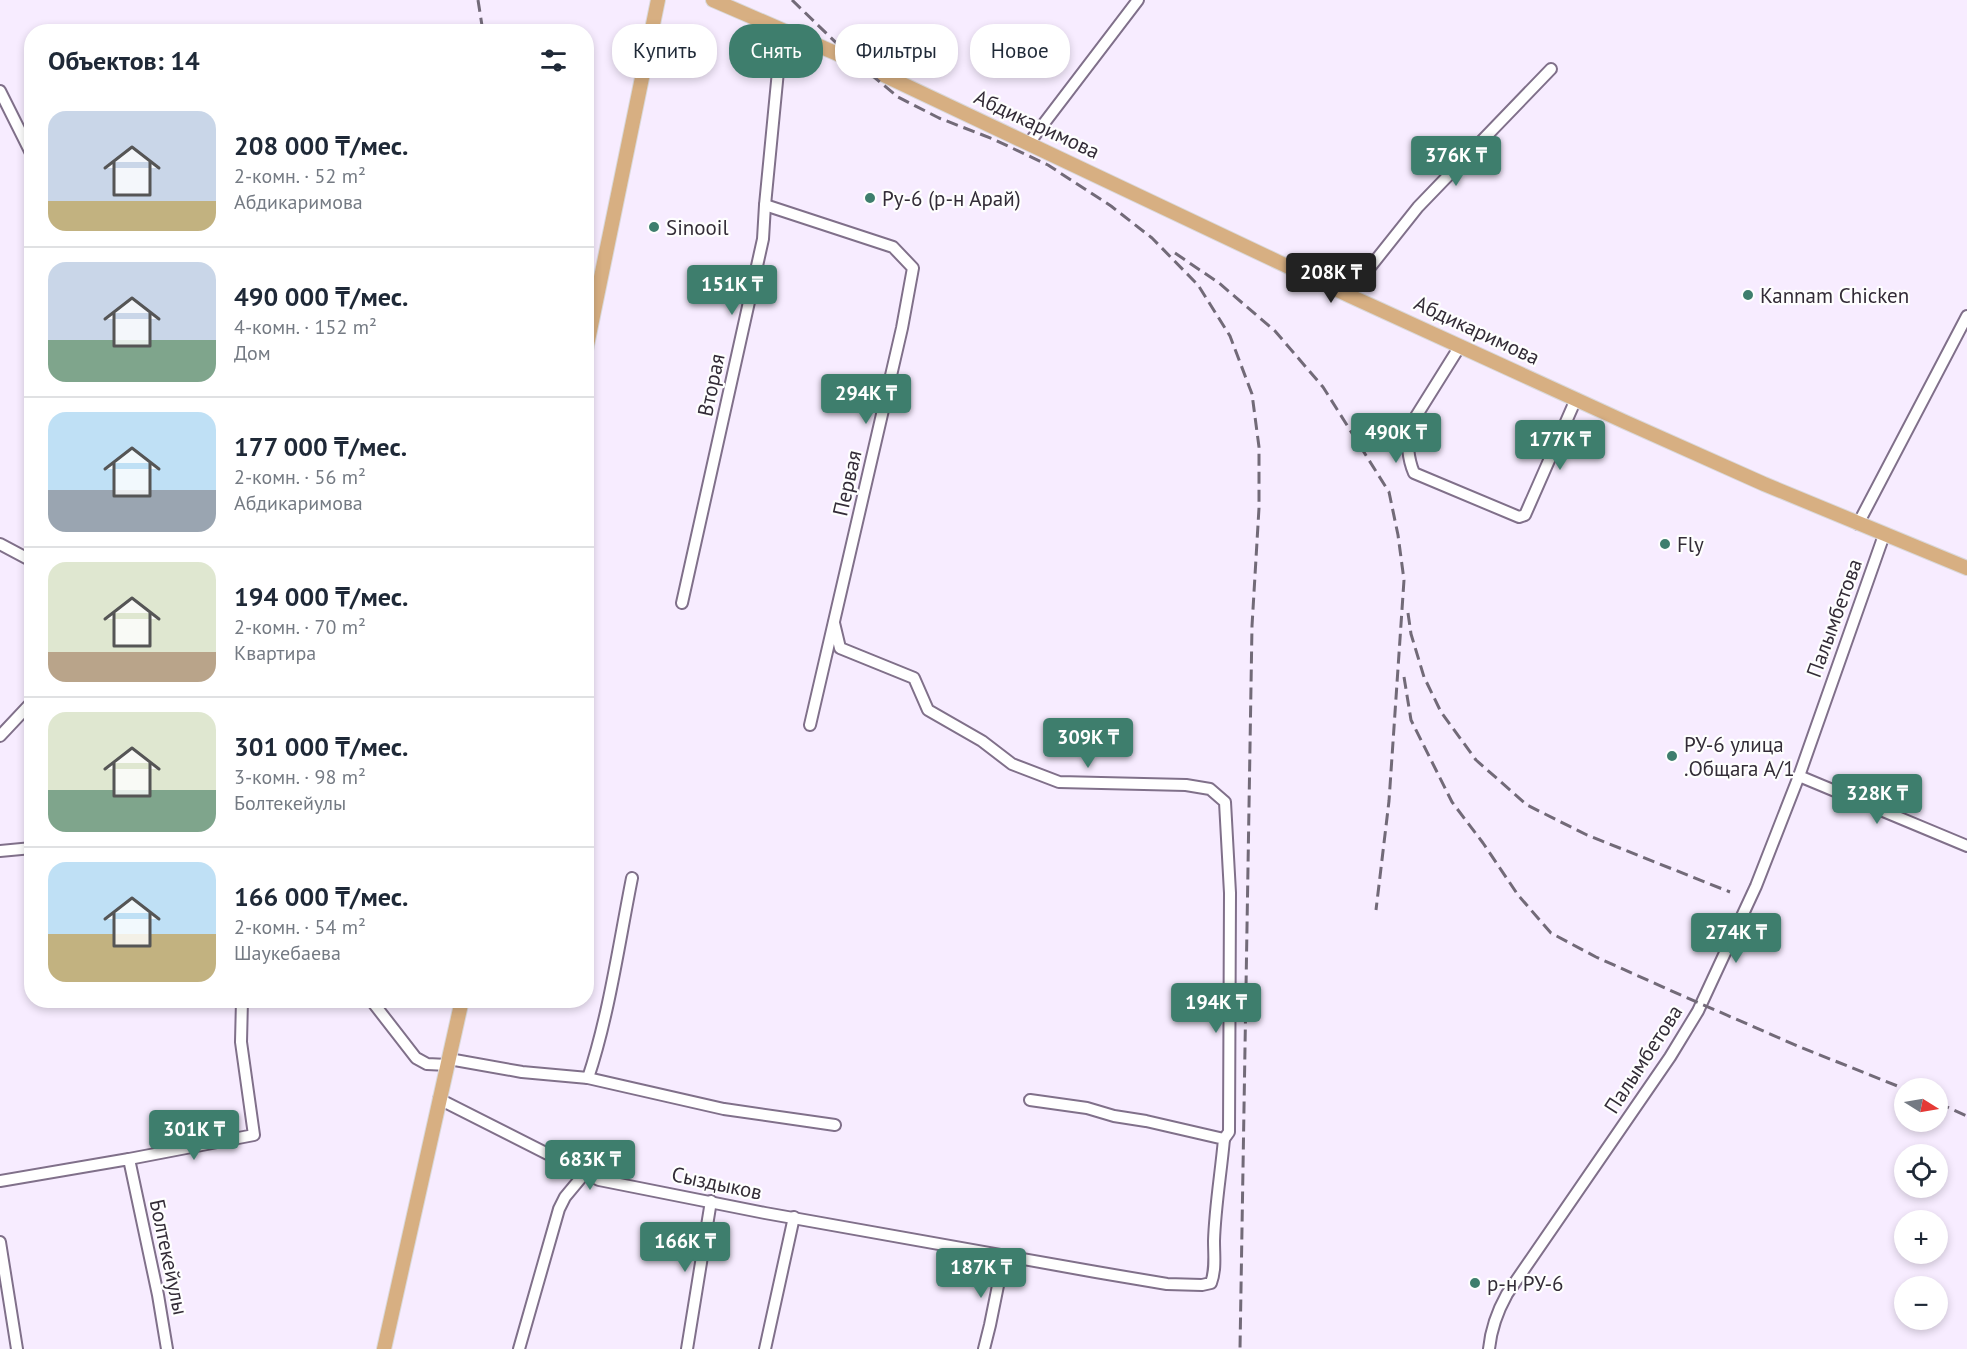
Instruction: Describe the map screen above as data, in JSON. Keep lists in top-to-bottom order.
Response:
{
  "streets": {
    "main road": ["Абдикаримова"],
    "street": [
      "Вторая",
      "Первая",
      "Палымбетова",
      "Сыздыков",
      "Болтекейулы"
    ]
  },
  "crossings": [
    ["Абдикаримова", "Палымбетова"],
    ["Вторая", "Первая"]
  ],
  "places": [
    "Ру-6 (р-н Арай)",
    "Sinooil",
    "Kannam Chicken",
    "Fly",
    "РУ-6 улица .Общага А/1",
    "р-н РУ-6"
  ],
  "north": "right",
  "page": {
    "chip": [
      "Купить",
      "Снять",
      "Фильтры",
      "Новое"
    ],
    "heading": "Объектов: 14",
    "list": [
      {
        "name": "208 000 ₸/мес.",
        "note": "2-комн. · 52 m² · Абдикаримова"
      },
      {
        "name": "490 000 ₸/мес.",
        "note": "4-комн. · 152 m² · Дом"
      },
      {
        "name": "177 000 ₸/мес.",
        "note": "2-комн. · 56 m² · Абдикаримова"
      },
      {
        "name": "194 000 ₸/мес.",
        "note": "2-комн. · 70 m² · Квартира"
      },
      {
        "name": "301 000 ₸/мес.",
        "note": "3-комн. · 98 m² · Болтекейулы"
      },
      {
        "name": "166 000 ₸/мес.",
        "note": "2-комн. · 54 m² · Шаукебаева"
      }
    ],
    "price": [
      "376K ₸",
      "208K ₸",
      "151K ₸",
      "294K ₸",
      "490K ₸",
      "177K ₸",
      "309K ₸",
      "328K ₸",
      "274K ₸",
      "194K ₸",
      "301K ₸",
      "683K ₸",
      "166K ₸",
      "187K ₸"
    ],
    "map_buttons": ["+", "−"]
  }
}
